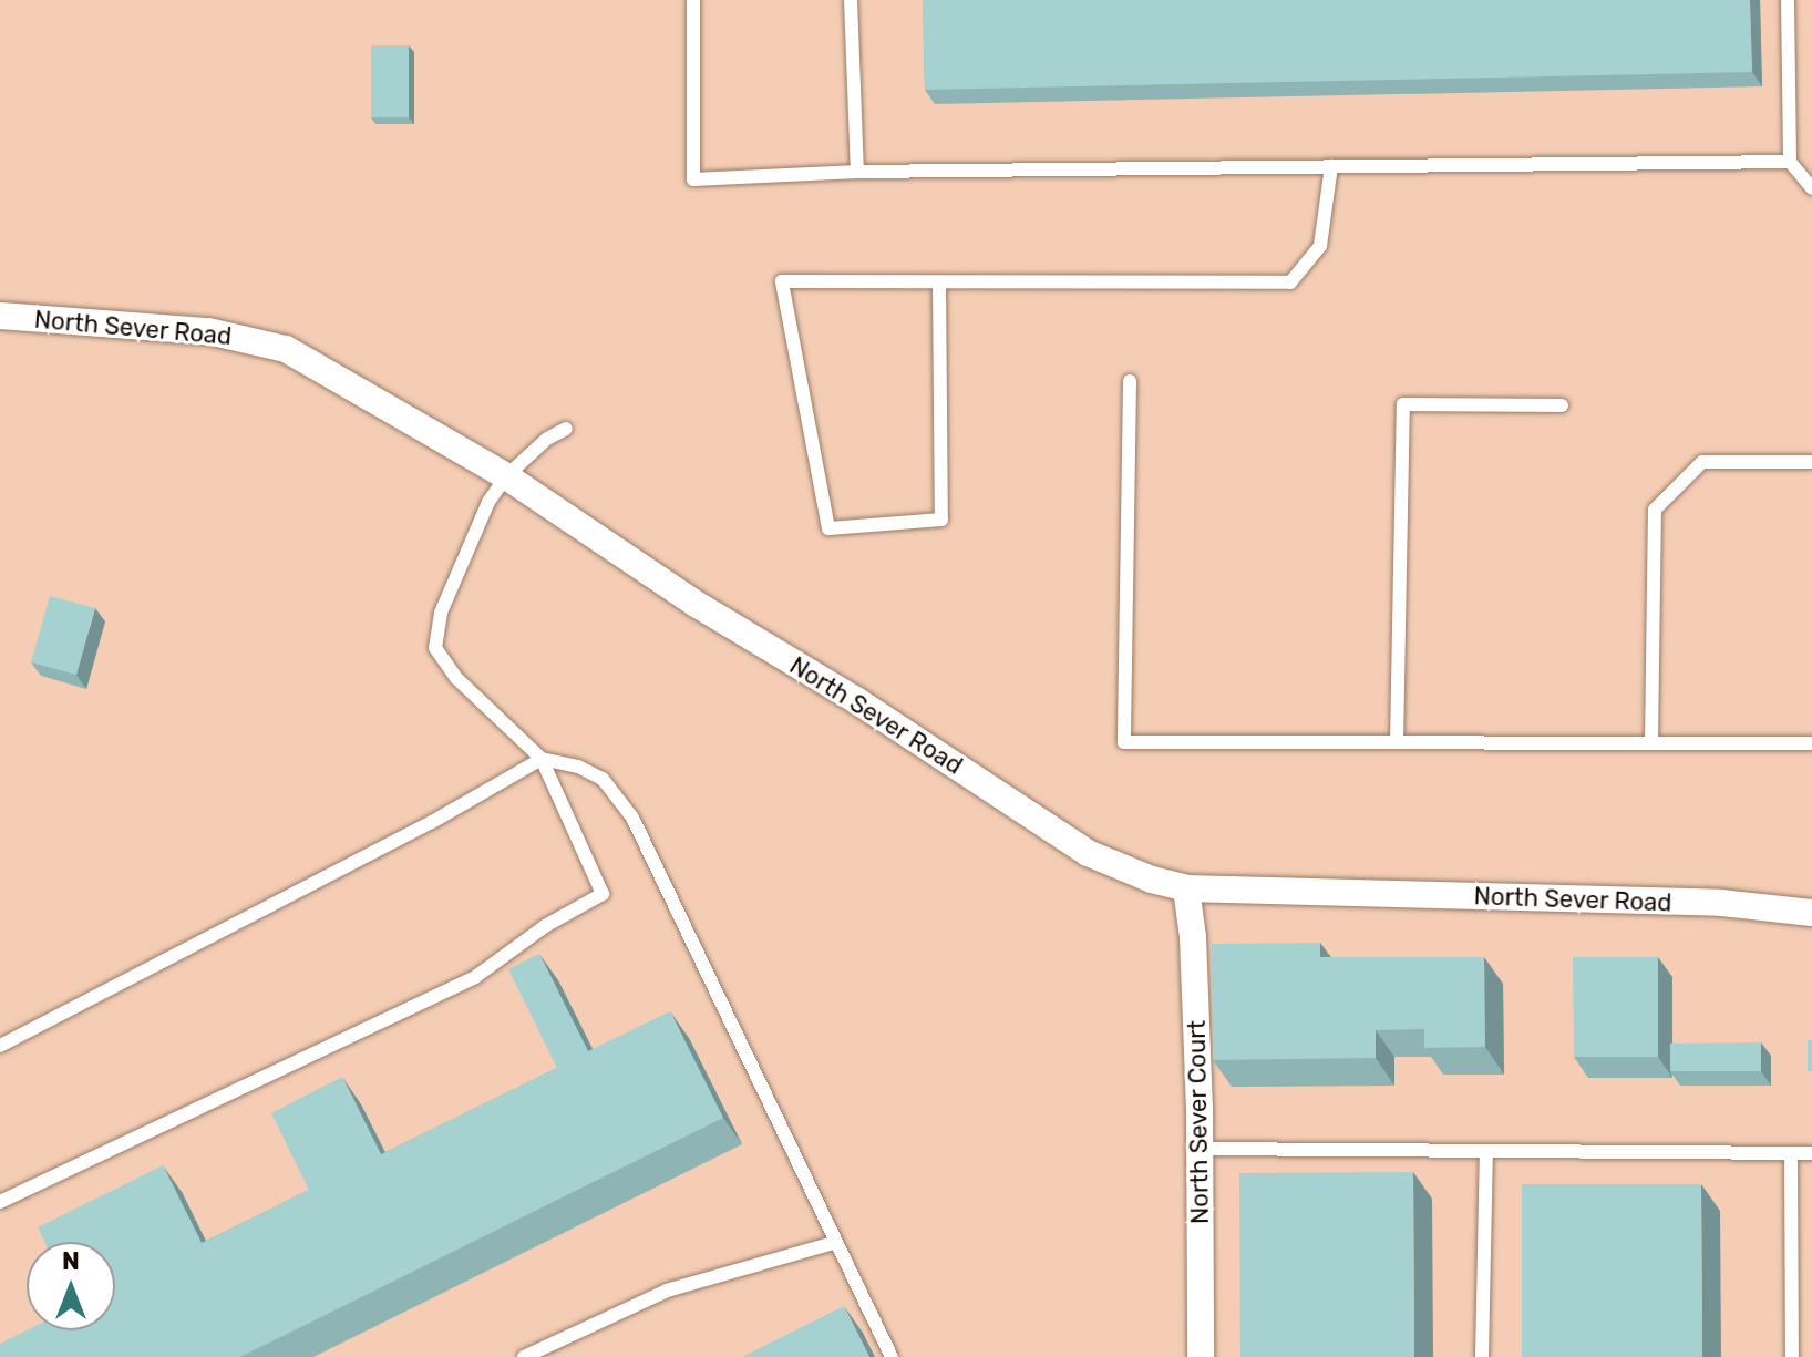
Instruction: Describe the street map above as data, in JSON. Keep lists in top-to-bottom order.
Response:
{
  "streets": {
    "street": ["North Sever Road", "North Sever Court"]
  },
  "crossings": [
    ["North Sever Road", "North Sever Court"]
  ],
  "north": "top"
}
